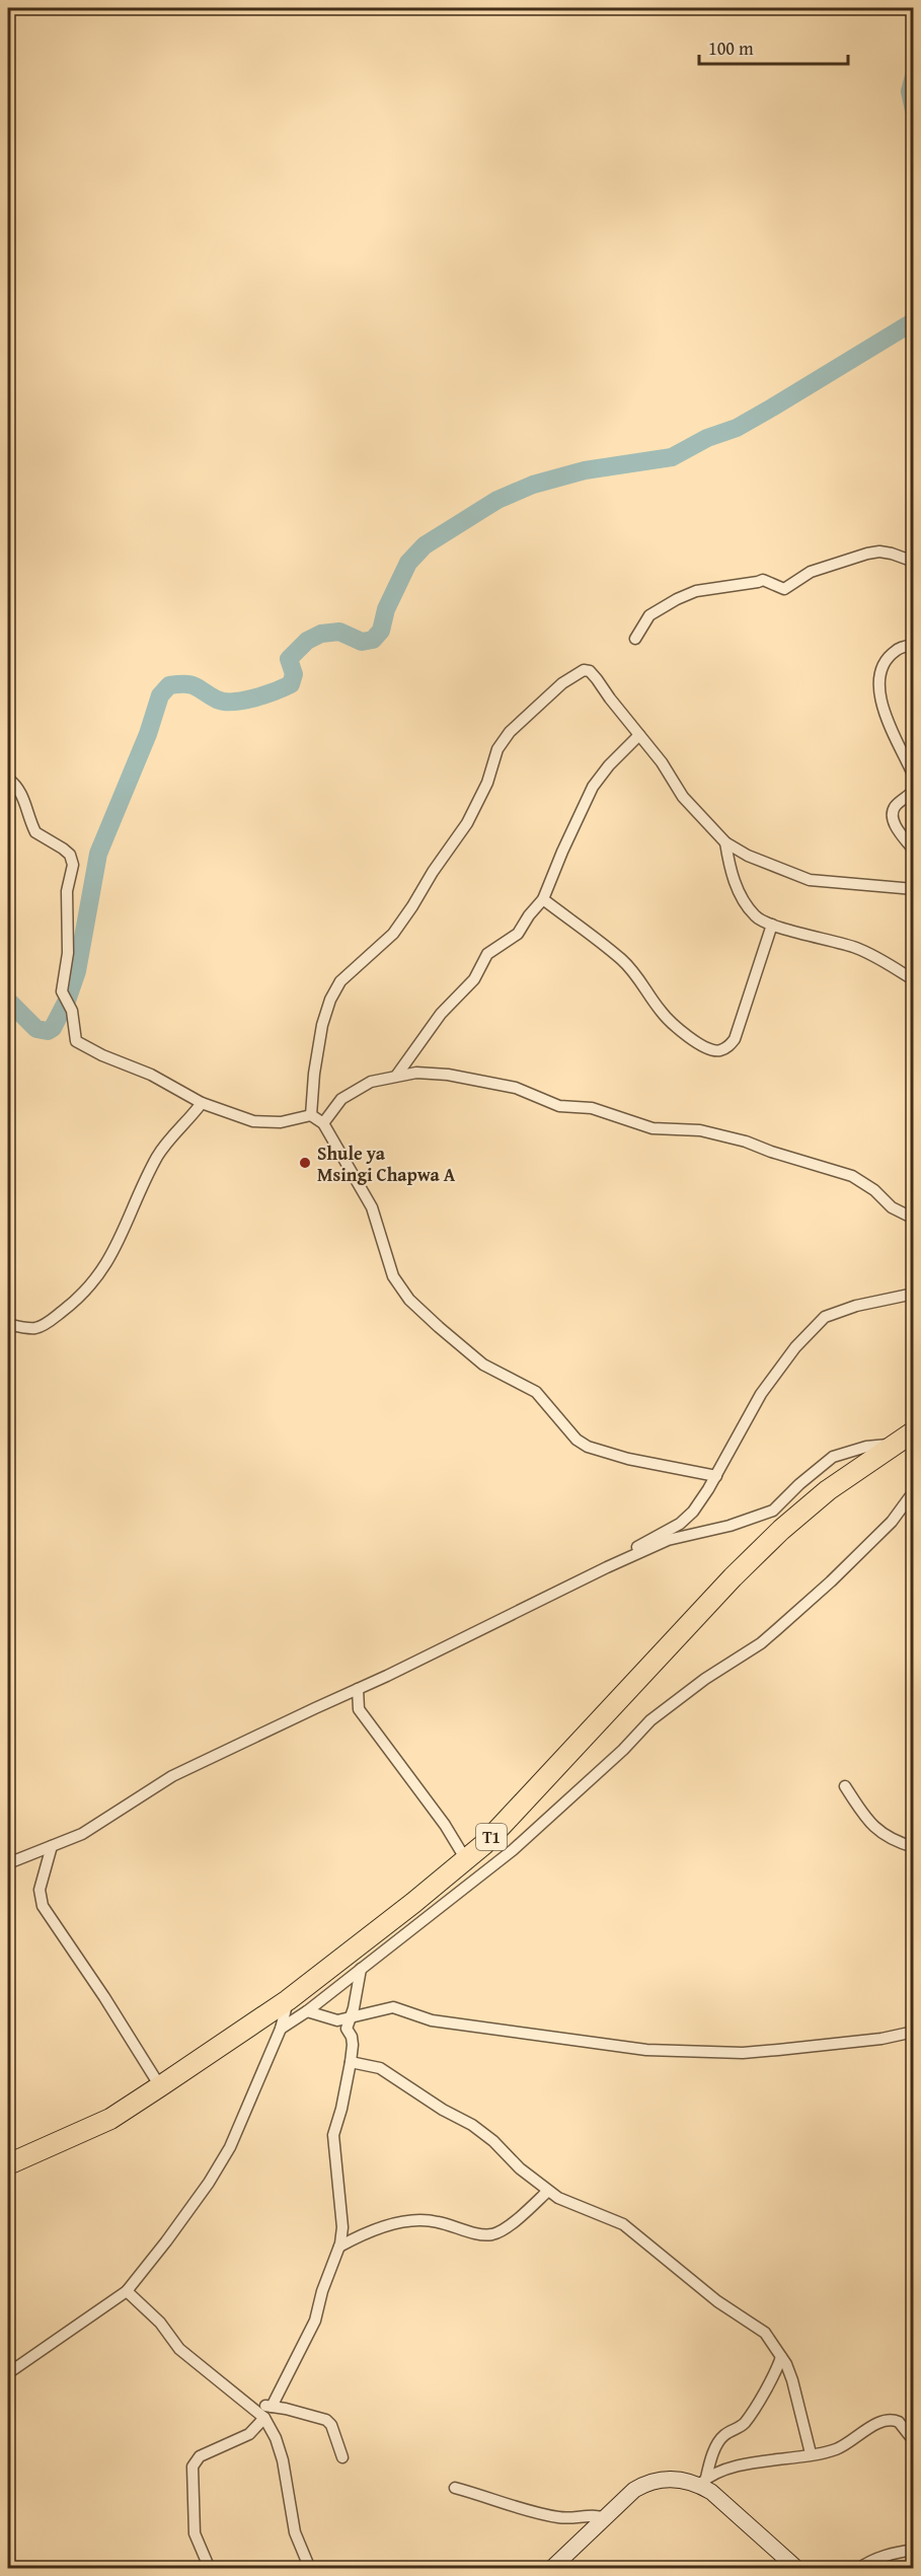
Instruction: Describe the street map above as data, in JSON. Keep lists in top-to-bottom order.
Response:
{
  "streets": {
    "highway": ["T1"]
  },
  "places": ["Shule ya Msingi Chapwa A"],
  "scale_bar": "100 m"
}
